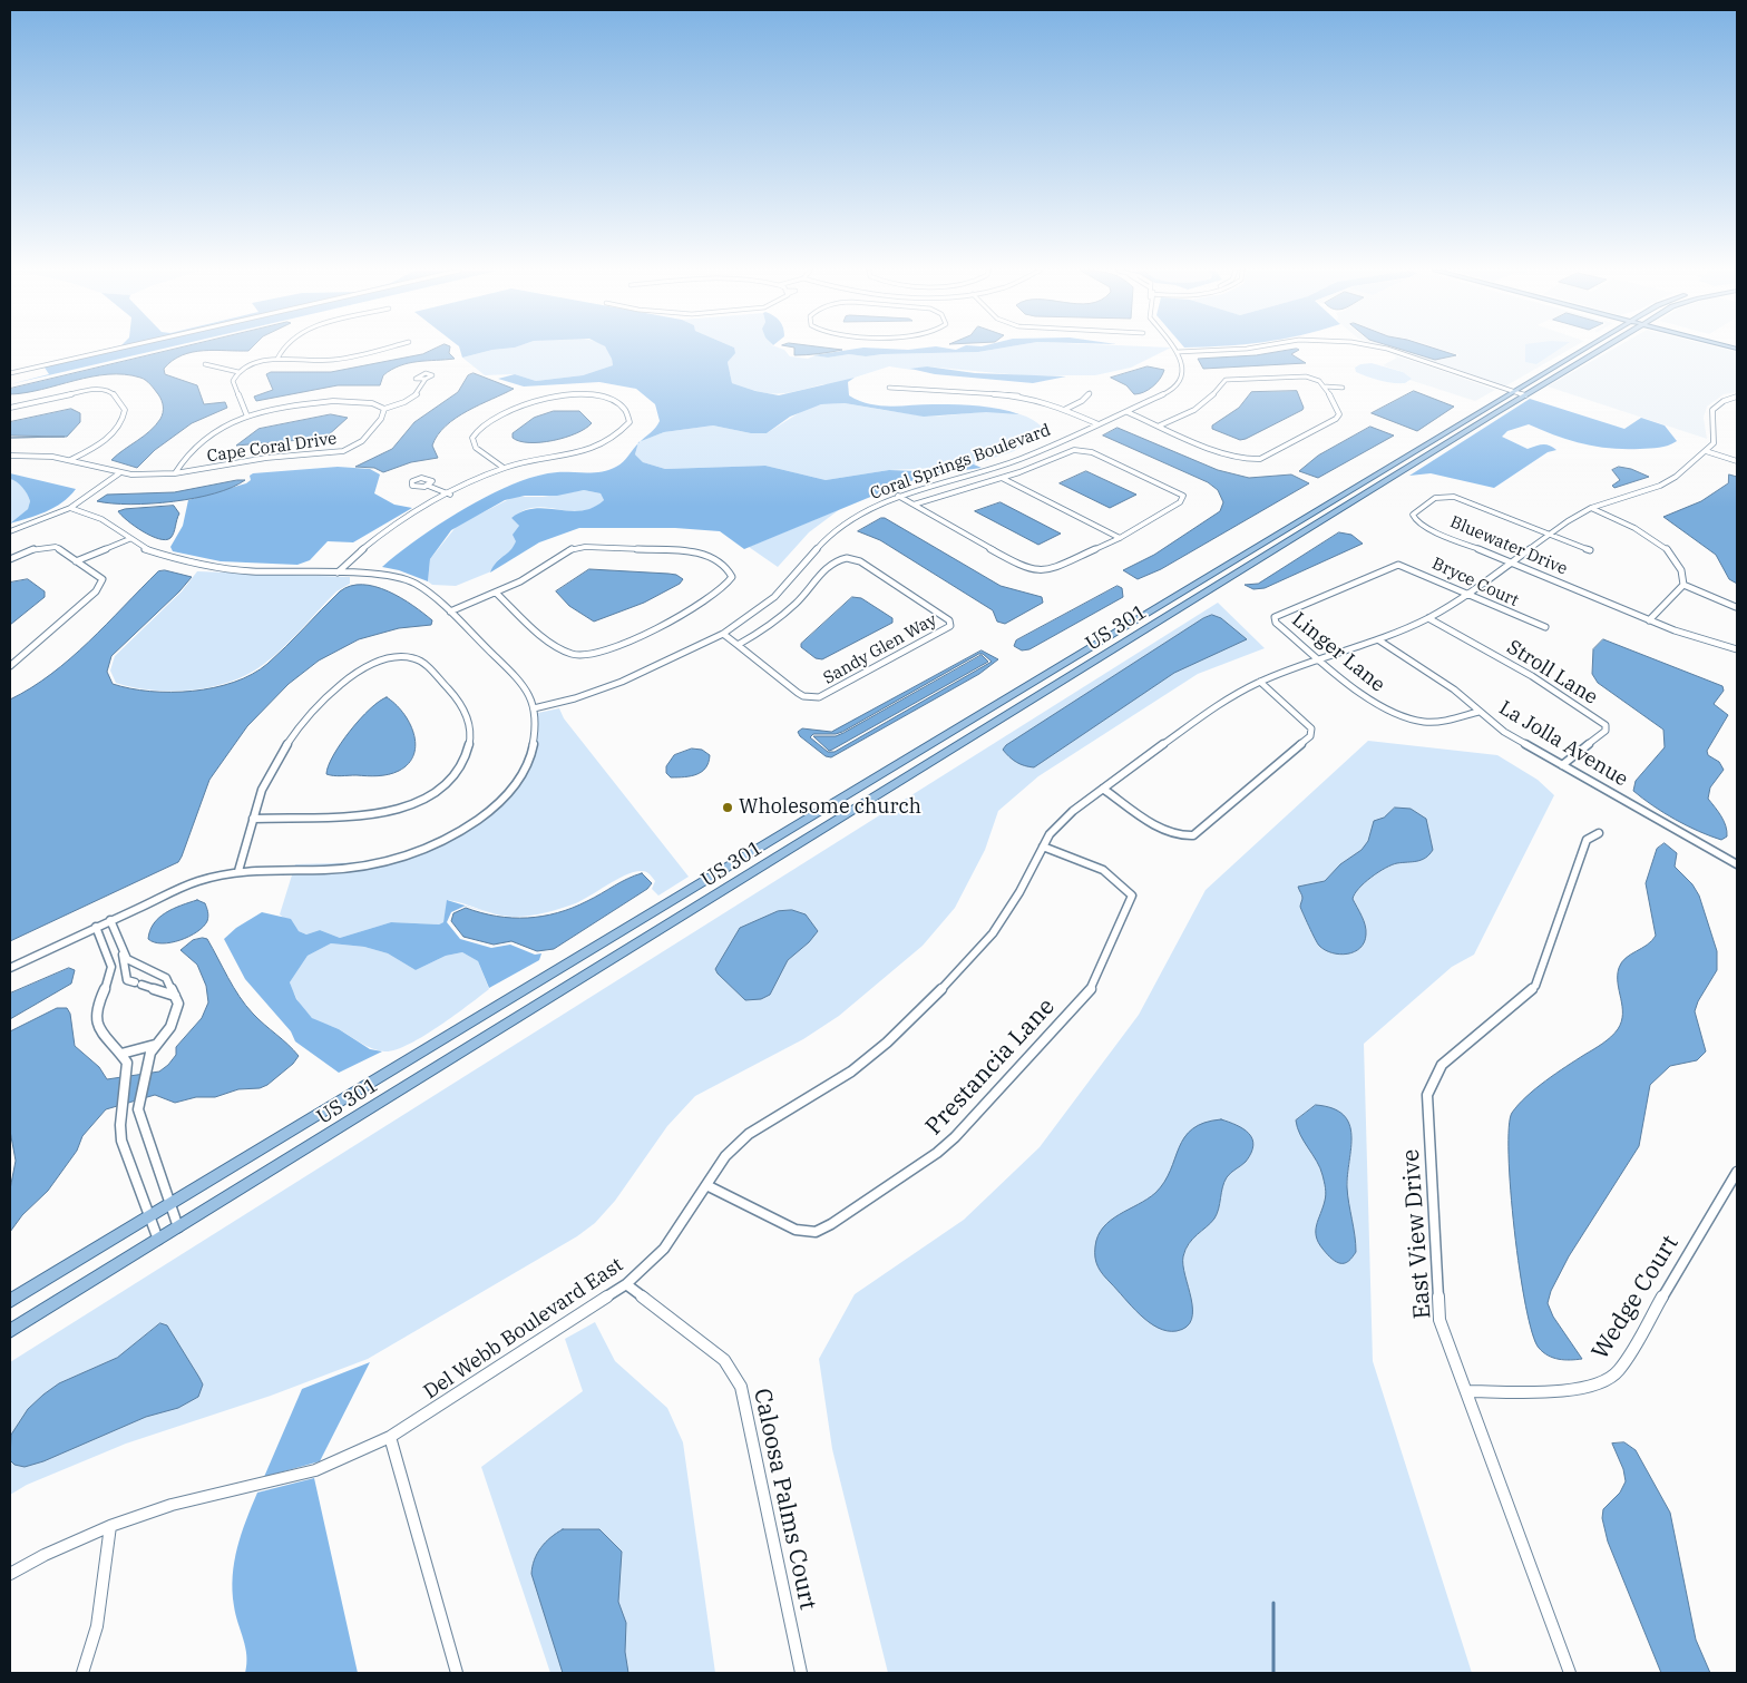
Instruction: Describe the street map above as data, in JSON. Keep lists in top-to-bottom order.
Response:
{
  "streets": {
    "main road": ["US 301"],
    "street": [
      "Cape Coral Drive",
      "Coral Springs Boulevard",
      "Bluewater Drive",
      "Bryce Court",
      "Sandy Glen Way",
      "Linger Lane",
      "Stroll Lane",
      "La Jolla Avenue",
      "Prestancia Lane",
      "East View Drive",
      "Wedge Court",
      "Del Webb Boulevard East",
      "Caloosa Palms Court"
    ]
  },
  "crossings": [
    ["Coral Springs Boulevard", "Sandy Glen Way"],
    ["Bluewater Drive", "Del Webb Boulevard East"],
    ["Bryce Court", "Linger Lane"],
    ["Bryce Court", "Del Webb Boulevard East"],
    ["Linger Lane", "La Jolla Avenue"],
    ["Linger Lane", "Del Webb Boulevard East"],
    ["Stroll Lane", "La Jolla Avenue"],
    ["Stroll Lane", "Del Webb Boulevard East"],
    ["La Jolla Avenue", "Del Webb Boulevard East"],
    ["Prestancia Lane", "Del Webb Boulevard East"],
    ["East View Drive", "Wedge Court"],
    ["Del Webb Boulevard East", "Caloosa Palms Court"]
  ],
  "places": ["Wholesome church"]
}
